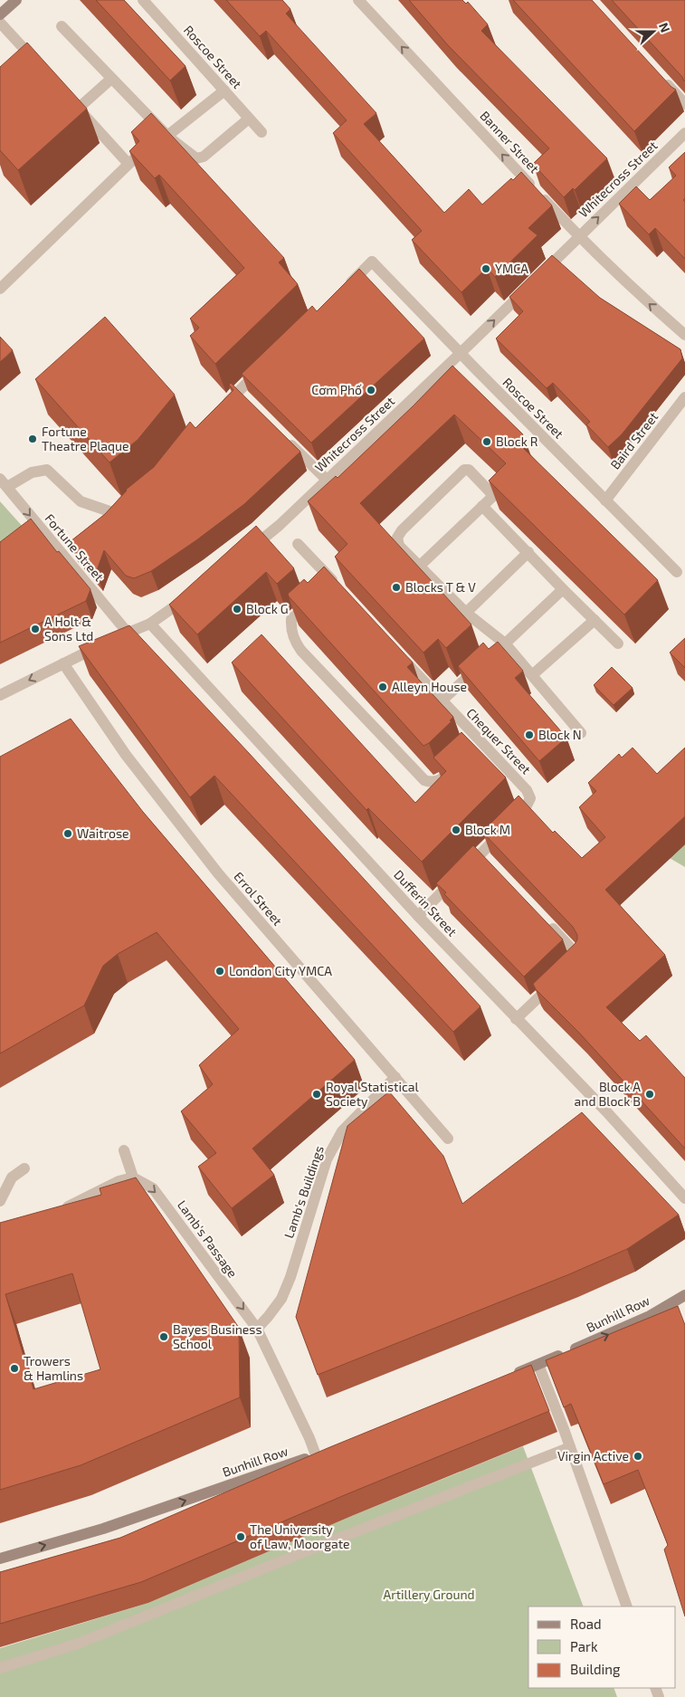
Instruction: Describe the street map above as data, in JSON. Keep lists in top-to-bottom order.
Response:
{
  "streets": {
    "main road": ["Bunhill Row"],
    "street": [
      "Roscoe Street",
      "Banner Street",
      "Whitecross Street",
      "Baird Street",
      "Fortune Street",
      "Chequer Street",
      "Errol Street",
      "Dufferin Street",
      "Lamb's Buildings",
      "Lamb's Passage"
    ]
  },
  "crossings": [
    ["Roscoe Street", "Whitecross Street"],
    ["Roscoe Street", "Baird Street"],
    ["Banner Street", "Whitecross Street"],
    ["Chequer Street", "Dufferin Street"],
    ["Errol Street", "Lamb's Buildings"],
    ["Lamb's Buildings", "Lamb's Passage"],
    ["Lamb's Passage", "Bunhill Row"]
  ],
  "one_way": [
    "Banner Street",
    "Whitecross Street",
    "Fortune Street",
    "Lamb's Passage",
    "Bunhill Row"
  ],
  "parks": ["Artillery Ground"],
  "places": [
    "YMCA",
    "Cơm Phố",
    "Fortune Theatre Plaque",
    "Block R",
    "Blocks T & V",
    "Block G",
    "A Holt & Sons Ltd",
    "Alleyn House",
    "Block N",
    "Block M",
    "Waitrose",
    "London City YMCA",
    "Royal Statistical Society",
    "Block A and Block B",
    "Bayes Business School",
    "Trowers & Hamlins",
    "Virgin Active",
    "The University of Law, Moorgate"
  ],
  "legend": ["Road", "Park", "Building"],
  "north": "right"
}
